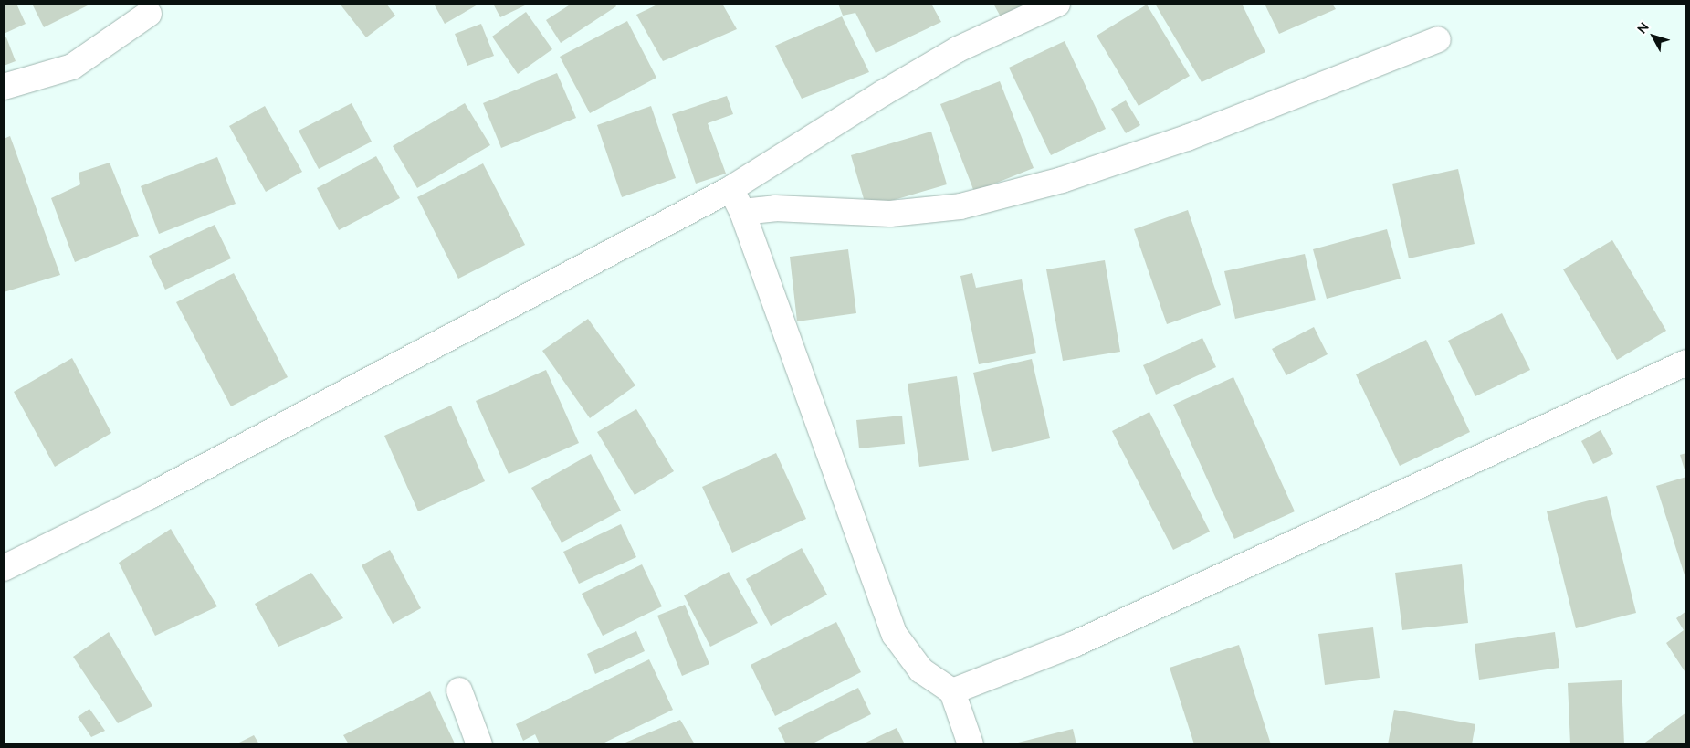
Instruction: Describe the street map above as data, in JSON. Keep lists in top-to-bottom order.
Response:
{
  "north": "top left"
}
